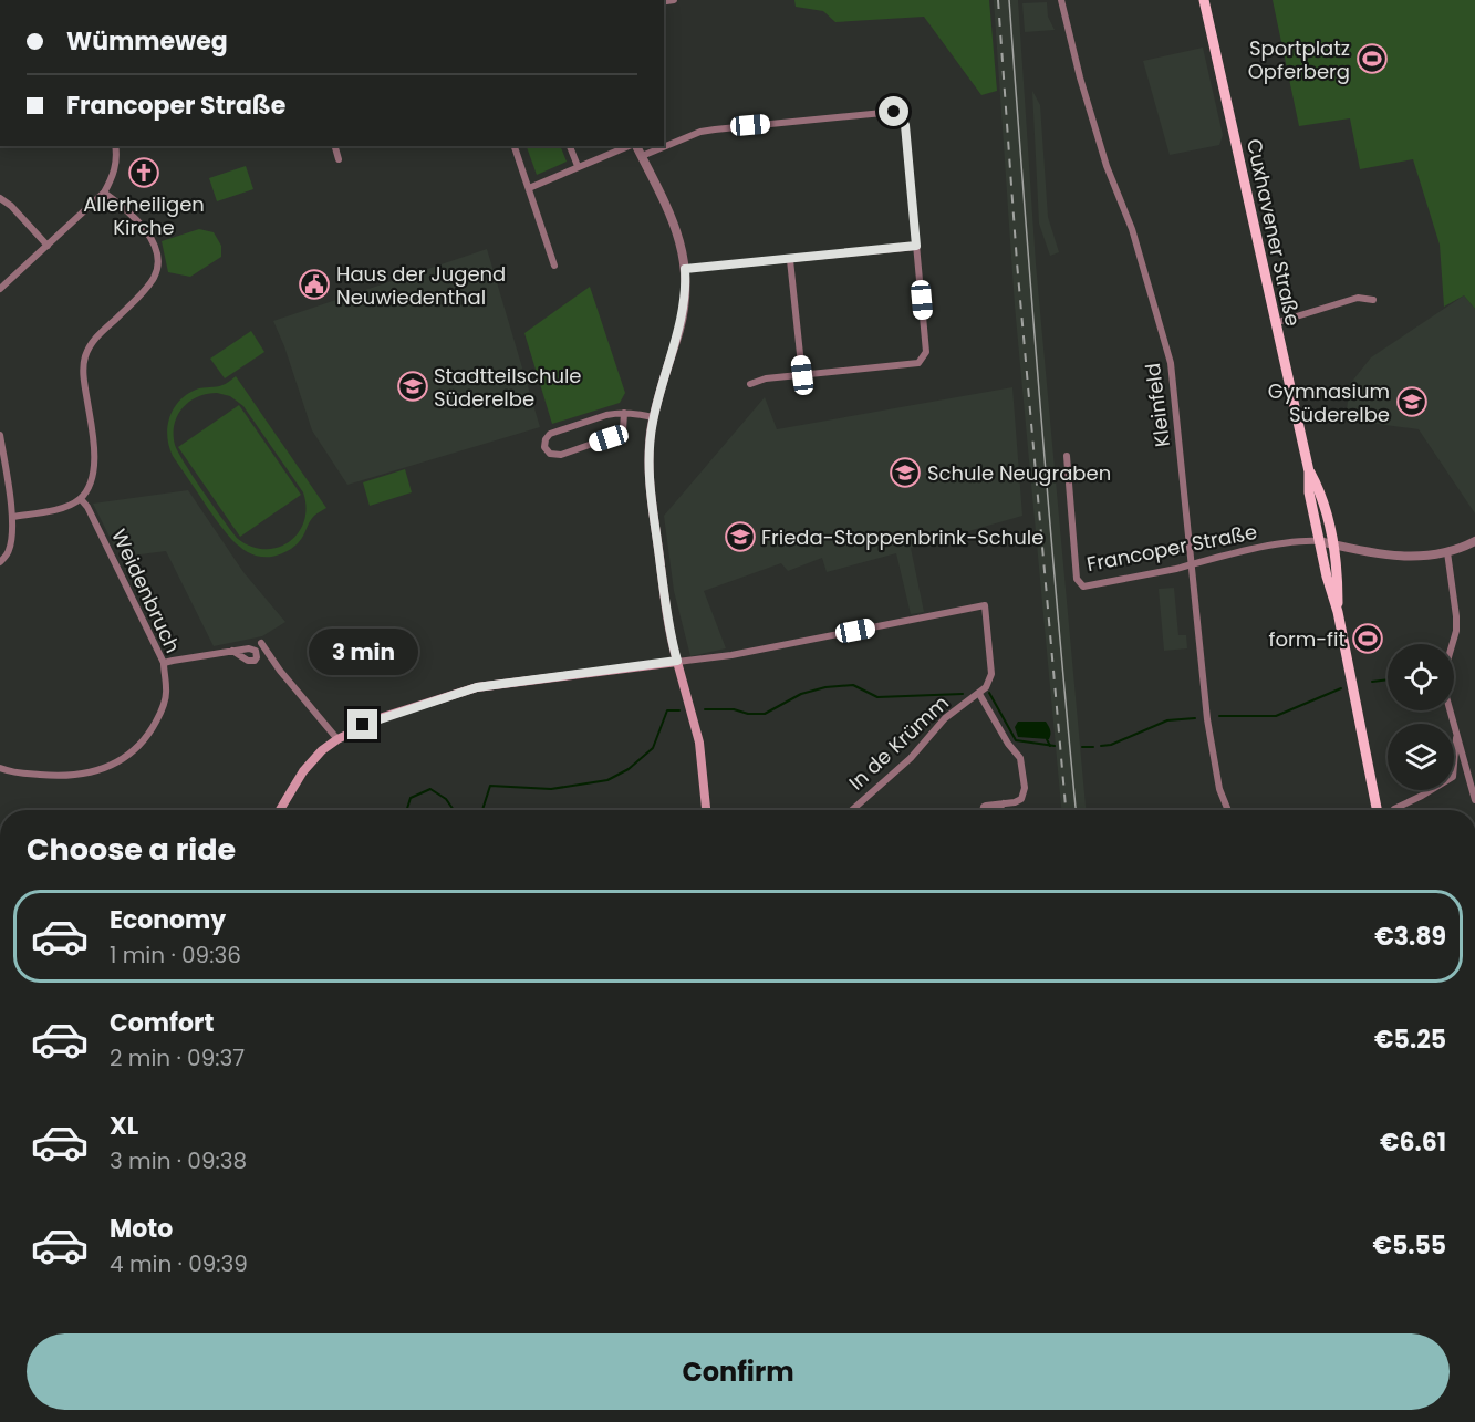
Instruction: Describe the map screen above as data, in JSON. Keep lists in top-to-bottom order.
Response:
{
  "streets": {
    "main road": ["Cuxhavener Straße"],
    "street": [
      "Kleinfeld",
      "Francoper Straße",
      "Weidenbruch",
      "In de Krümm"
    ]
  },
  "crossings": [
    ["Cuxhavener Straße", "Francoper Straße"],
    ["Kleinfeld", "Francoper Straße"]
  ],
  "places": {
    "sports": ["Sportplatz Opferberg", "form-fit"],
    "church": ["Allerheiligen Kirche"],
    "public building": ["Haus der Jugend Neuwiedenthal"],
    "school or university": [
      "Stadtteilschule Süderelbe",
      "Gymnasium Süderelbe",
      "Schule Neugraben",
      "Frieda-Stoppenbrink-Schule"
    ]
  },
  "page": {
    "banner": ["Wümmeweg", "Francoper Straße"],
    "bubble": "3 min",
    "heading": "Choose a ride",
    "list": [
      {
        "name": "Economy",
        "note": "1 min · 09:36",
        "value": "€3.89"
      },
      {
        "name": "Comfort",
        "note": "2 min · 09:37",
        "value": "€5.25"
      },
      {
        "name": "XL",
        "note": "3 min · 09:38",
        "value": "€6.61"
      },
      {
        "name": "Moto",
        "note": "4 min · 09:39",
        "value": "€5.55"
      }
    ],
    "buttons": "Confirm"
  }
}
